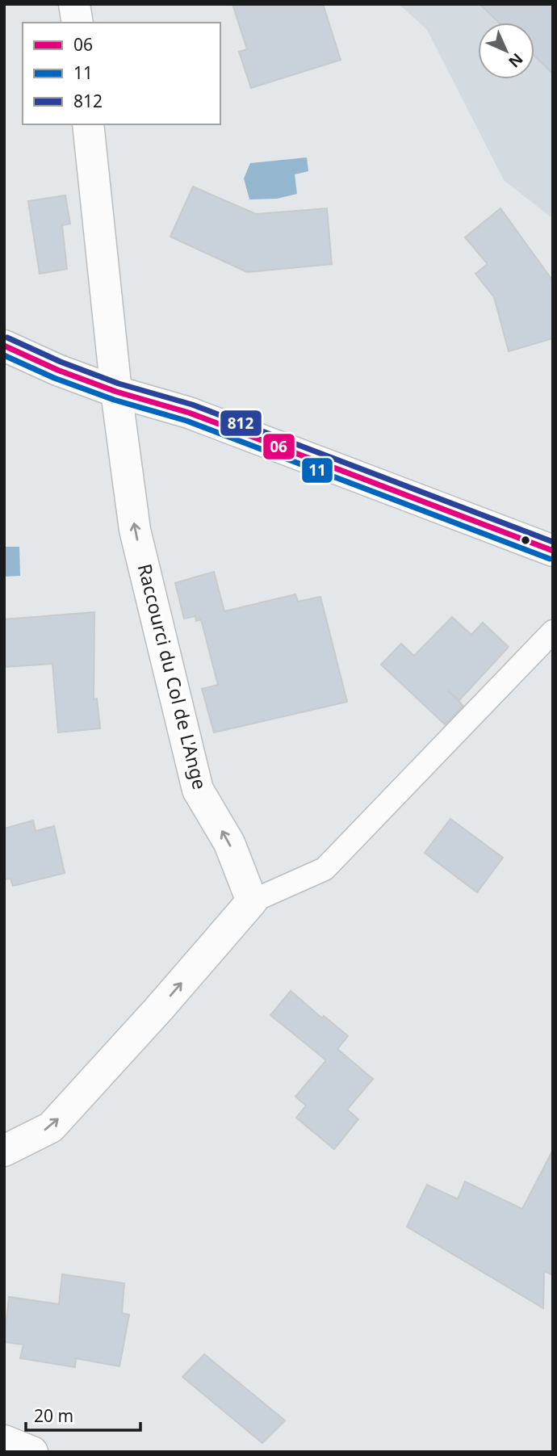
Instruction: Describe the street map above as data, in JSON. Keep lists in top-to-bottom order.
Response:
{
  "streets": {
    "street": ["Raccourci du Col de L'Ange"]
  },
  "one_way": ["Raccourci du Col de L'Ange"],
  "lines": ["transit line 812", "transit line 06", "transit line 11"],
  "legend": ["06", "11", "812"],
  "scale_bar": "20 m",
  "north": "bottom right"
}
